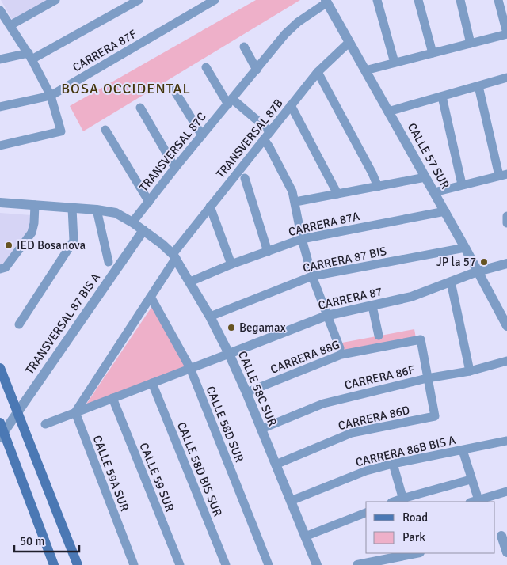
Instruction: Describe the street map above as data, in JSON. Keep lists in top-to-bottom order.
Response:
{
  "streets": {
    "street": [
      "CARRERA 87F",
      "TRANSVERSAL 87B",
      "TRANSVERSAL 87C",
      "CALLE 57 SUR",
      "CARRERA 87A",
      "CARRERA 87 BIS",
      "CARRERA 87",
      "TRANSVERSAL 87 BIS A",
      "CARRERA 88G",
      "CARRERA 86F",
      "CALLE 58C SUR",
      "CARRERA 86D",
      "CALLE 58D SUR",
      "CARRERA 86B BIS A",
      "CALLE 58D BIS SUR",
      "CALLE 59A SUR",
      "CALLE 59 SUR"
    ]
  },
  "crossings": [
    ["TRANSVERSAL 87B", "CALLE 57 SUR"],
    ["TRANSVERSAL 87B", "CARRERA 87"],
    ["TRANSVERSAL 87B", "CALLE 58C SUR"],
    ["TRANSVERSAL 87B", "CALLE 58D SUR"],
    ["TRANSVERSAL 87B", "CALLE 59A SUR"],
    ["TRANSVERSAL 87C", "CALLE 57 SUR"],
    ["TRANSVERSAL 87C", "CALLE 58C SUR"],
    ["CALLE 57 SUR", "CARRERA 87A"],
    ["CALLE 57 SUR", "CARRERA 87 BIS"],
    ["CALLE 57 SUR", "CARRERA 87"],
    ["CARRERA 87A", "CALLE 58C SUR"],
    ["CARRERA 87 BIS", "CALLE 58C SUR"],
    ["CARRERA 87", "CALLE 58C SUR"],
    ["CARRERA 87", "CALLE 58D SUR"],
    ["CARRERA 87", "CALLE 58D BIS SUR"],
    ["CARRERA 87", "CALLE 59A SUR"],
    ["CARRERA 87", "CALLE 59 SUR"],
    ["TRANSVERSAL 87 BIS A", "CALLE 58C SUR"],
    ["CARRERA 88G", "CARRERA 86F"],
    ["CARRERA 88G", "CALLE 58C SUR"],
    ["CARRERA 88G", "CARRERA 86D"],
    ["CARRERA 86F", "CALLE 58C SUR"],
    ["CARRERA 86F", "CARRERA 86D"],
    ["CALLE 58C SUR", "CARRERA 86D"],
    ["CALLE 58C SUR", "CARRERA 86B BIS A"]
  ],
  "districts": ["BOSA OCCIDENTAL"],
  "places": ["IED Bosanova", "JP la 57", "Begamax"],
  "legend": ["Road", "Park"],
  "scale_bar": "50 m"
}
